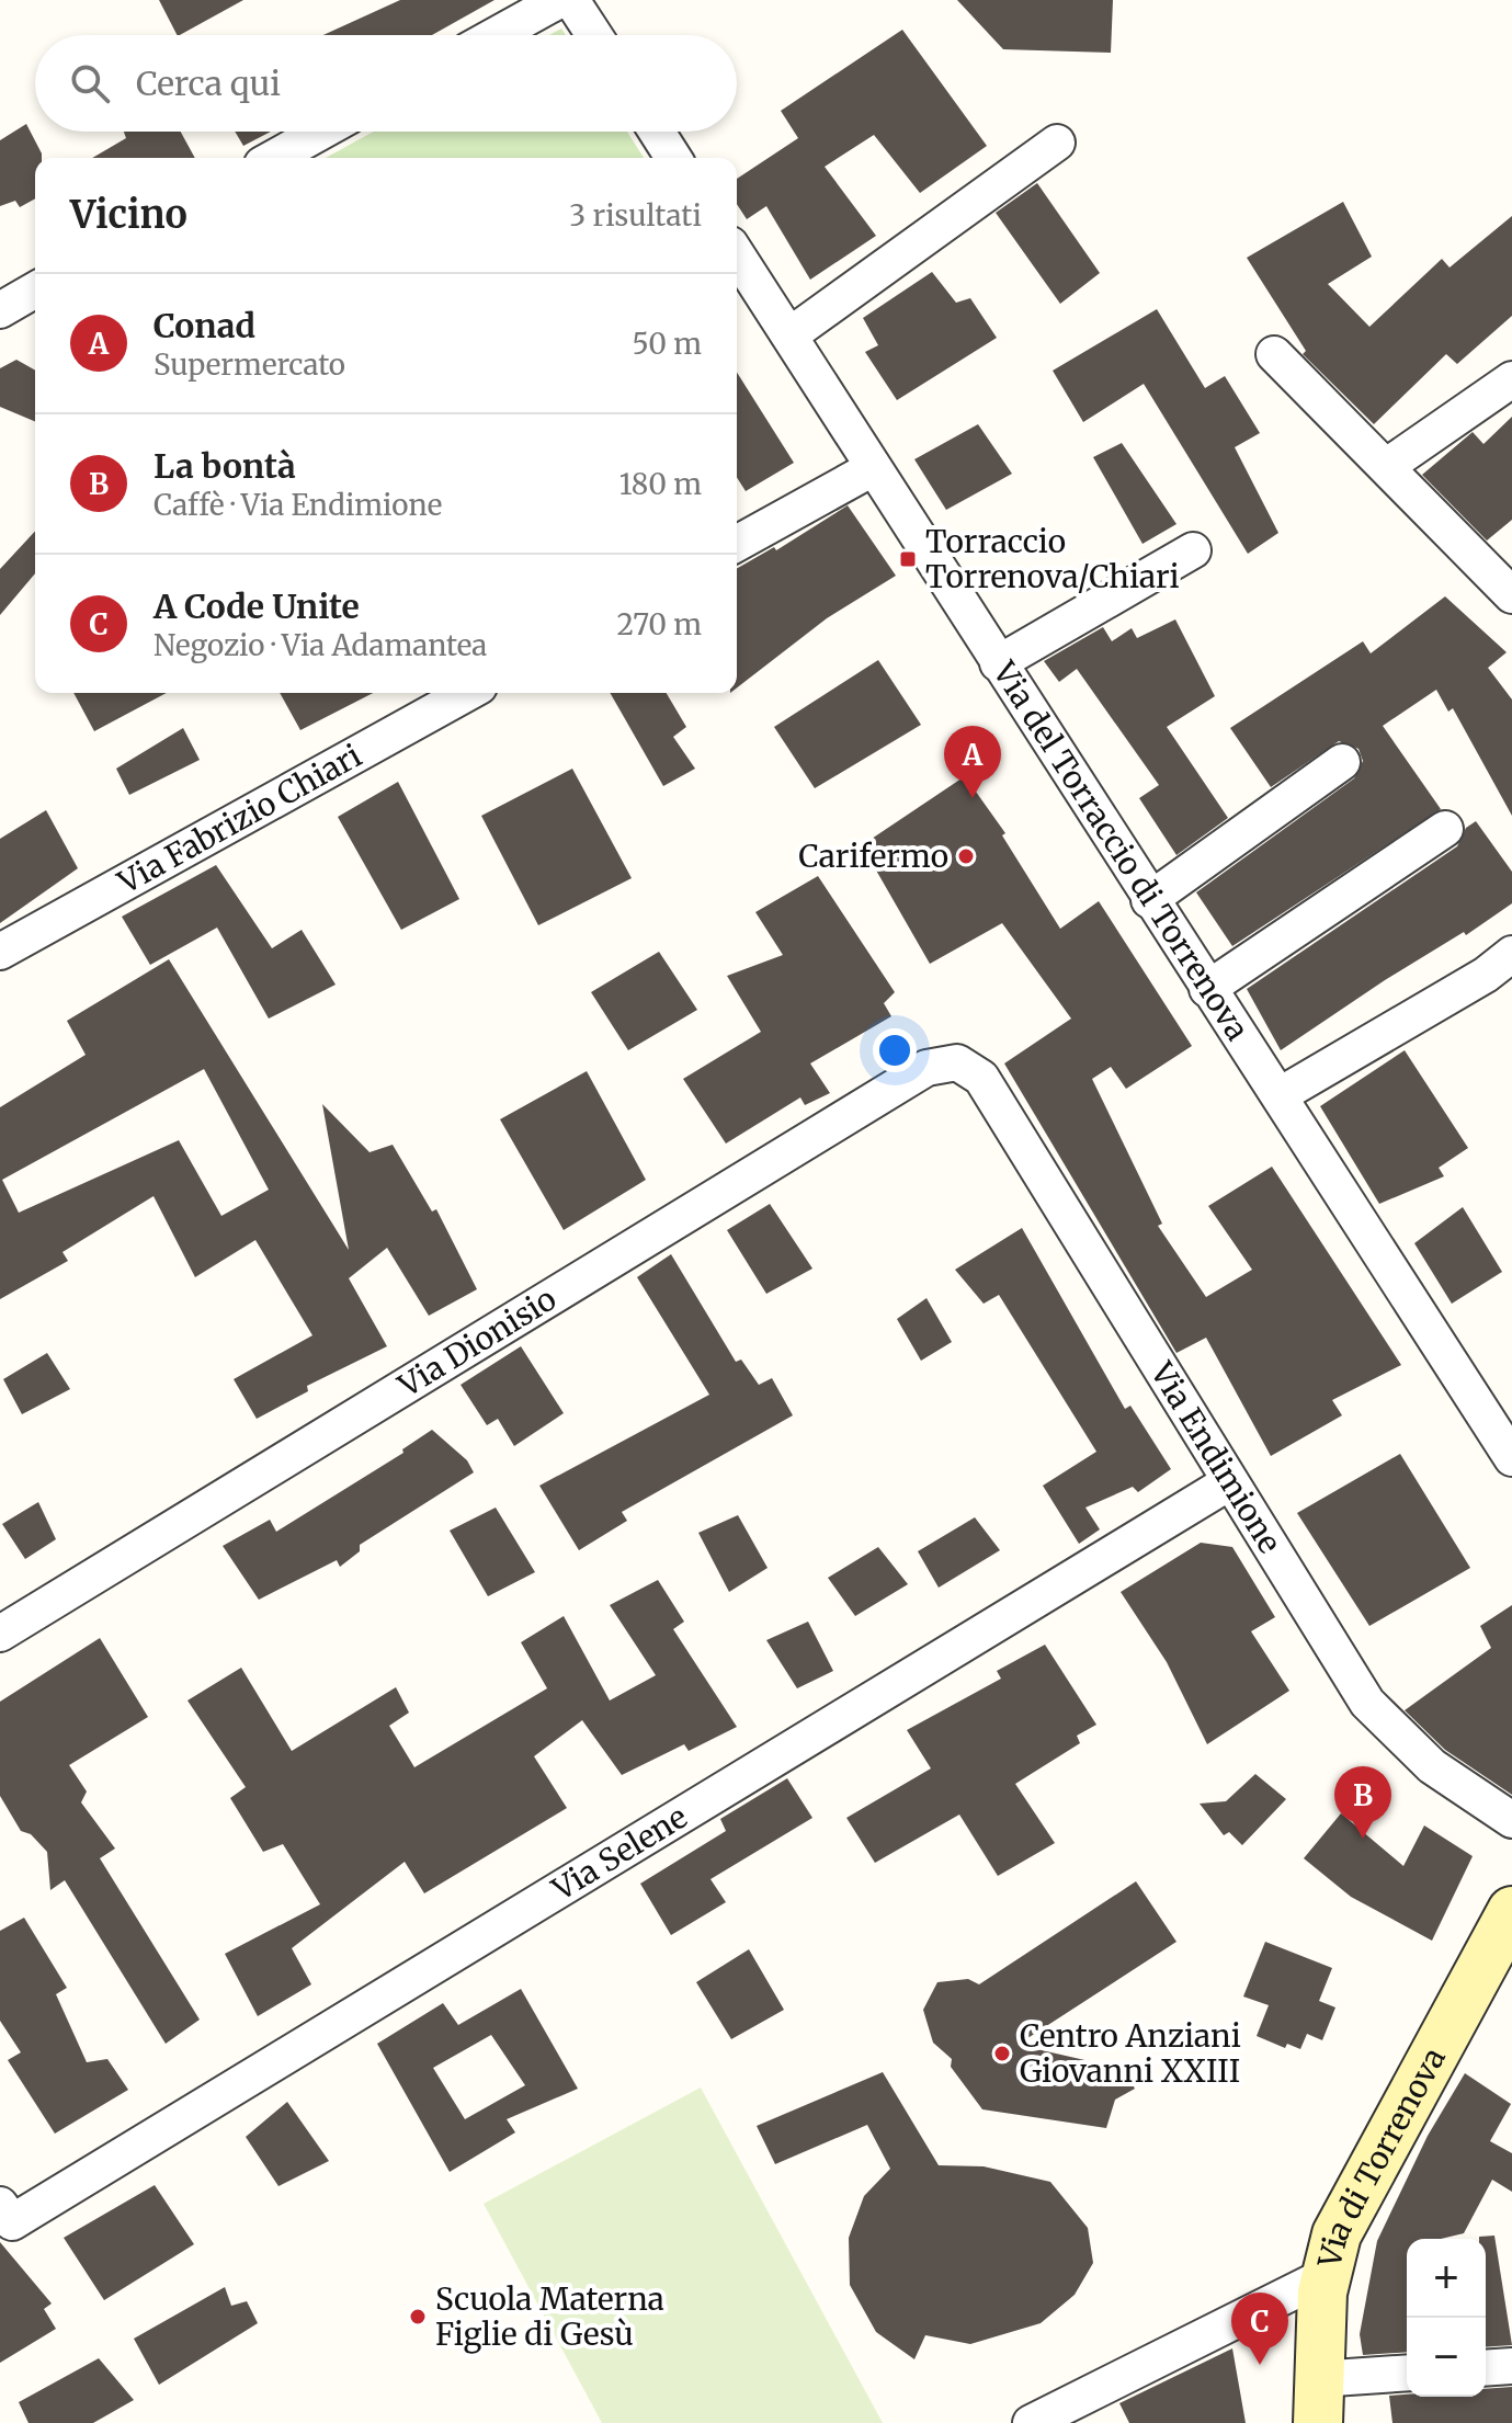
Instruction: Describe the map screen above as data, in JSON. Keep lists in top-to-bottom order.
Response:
{
  "streets": {
    "street": [
      "Via Fabrizio Chiari",
      "Via del Torraccio di Torrenova",
      "Via Dionisio",
      "Via Endimione",
      "Via Selene",
      "Via di Torrenova"
    ]
  },
  "crossings": [
    ["Via Dionisio", "Via Endimione"],
    ["Via Endimione", "Via Selene"]
  ],
  "places": {
    "transit": ["Torraccio Torrenova/Chiari"],
    "other": ["Carifermo", "Centro Anziani Giovanni XXIII", "Scuola Materna Figlie di Gesù"]
  },
  "page": {
    "search": "Cerca qui",
    "heading": ["Vicino", "3 risultati"],
    "list": [
      {
        "mark": "A",
        "name": "Conad",
        "note": "Supermercato",
        "value": "50 m"
      },
      {
        "mark": "B",
        "name": "La bontà",
        "note": "Caffè · Via Endimione",
        "value": "180 m"
      },
      {
        "mark": "C",
        "name": "A Code Unite",
        "note": "Negozio · Via Adamantea",
        "value": "270 m"
      }
    ],
    "pins": ["A", "B", "C"],
    "map_buttons": ["+", "−"]
  }
}
